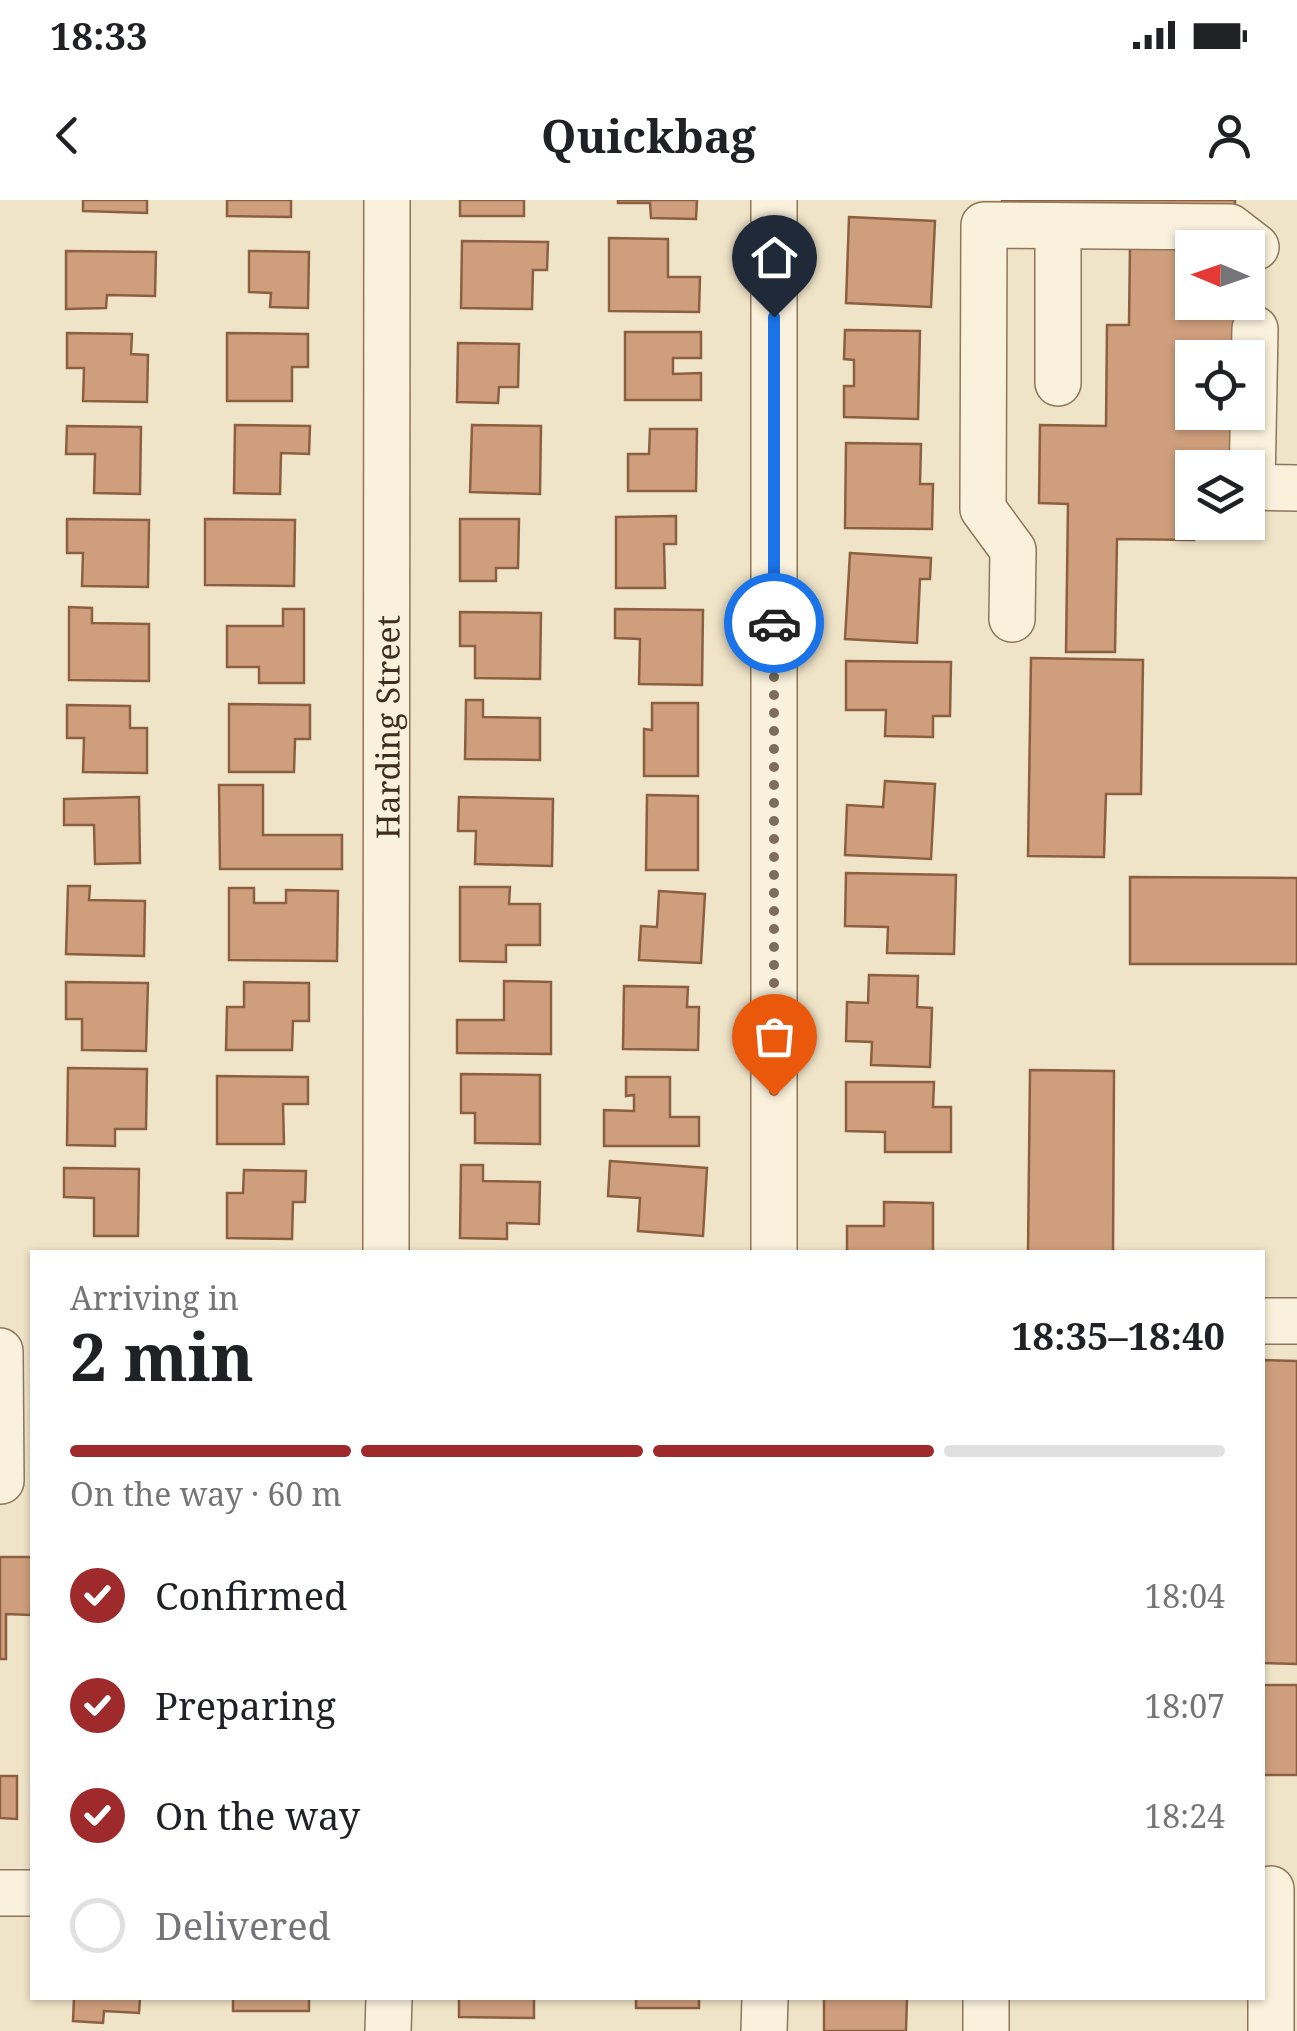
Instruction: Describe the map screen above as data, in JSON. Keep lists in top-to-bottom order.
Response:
{
  "streets": {
    "street": ["Harding Street"]
  },
  "north": "left",
  "page": {
    "status": "18:33",
    "header": "Quickbag",
    "heading": ["2 min", "Arriving in", "18:35–18:40"],
    "bar": "On the way · 60 m",
    "list": [
      ["Confirmed", "18:04"],
      ["Preparing", "18:07"],
      ["On the way", "18:24"],
      "Delivered"
    ]
  }
}
